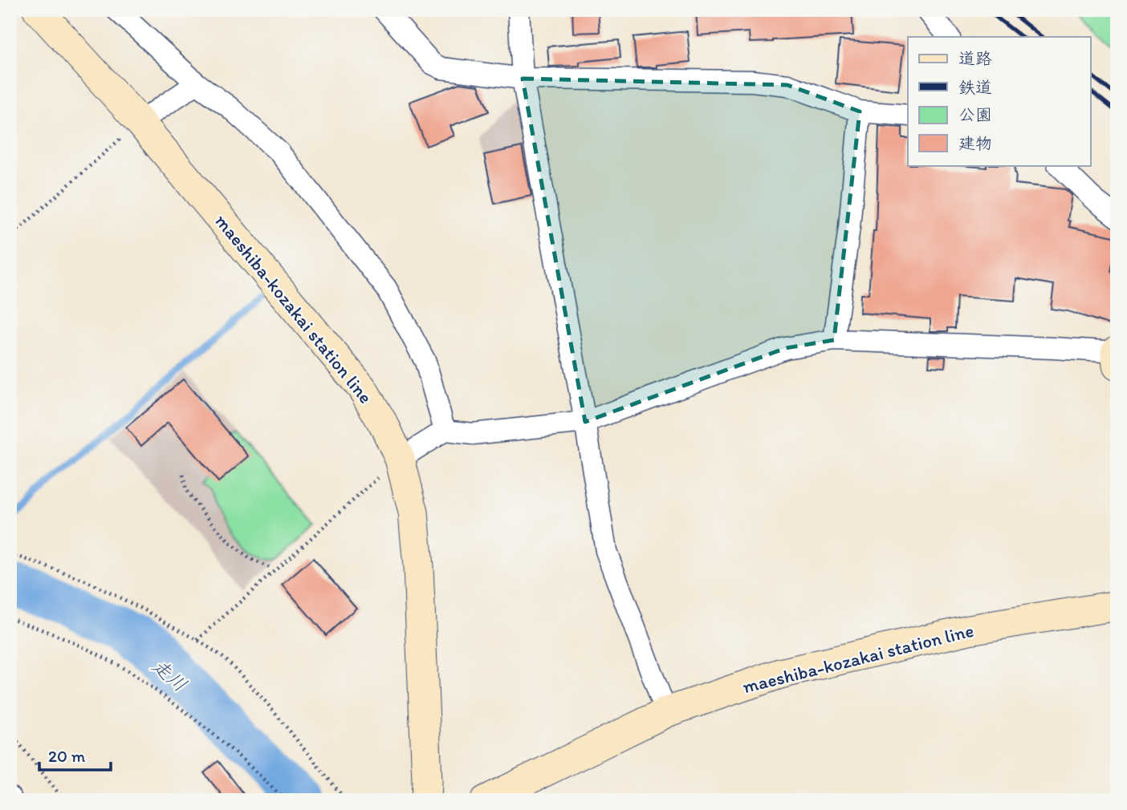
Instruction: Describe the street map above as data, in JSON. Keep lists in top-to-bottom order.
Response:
{
  "streets": {
    "main road": ["maeshiba-kozakai station line"]
  },
  "water": ["走川"],
  "legend": [
    "道路",
    "鉄道",
    "公園",
    "建物"
  ],
  "scale_bar": "20 m"
}
